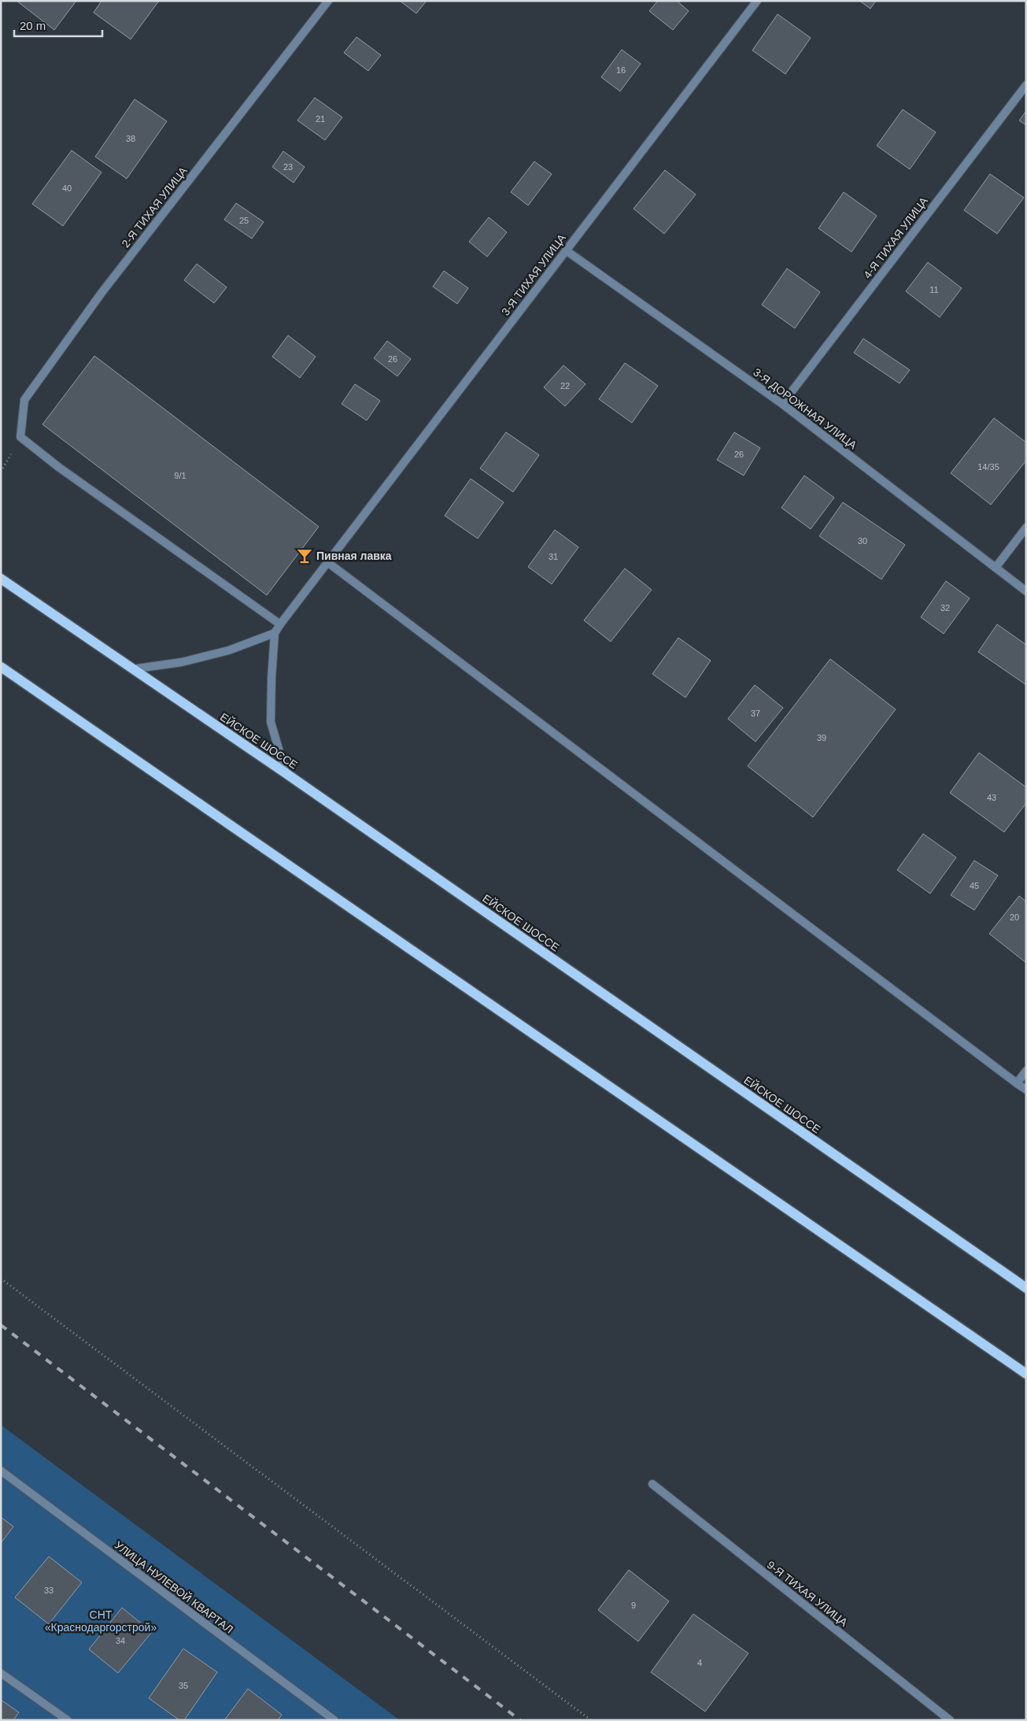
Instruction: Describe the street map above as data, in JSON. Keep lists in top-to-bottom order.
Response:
{
  "streets": {
    "main road": ["ЕЙСКОЕ ШОССЕ"],
    "street": [
      "2-Я ТИХАЯ УЛИЦА",
      "4-Я ТИХАЯ УЛИЦА",
      "3-Я ТИХАЯ УЛИЦА",
      "3-Я ДОРОЖНАЯ УЛИЦА",
      "УЛИЦА НУЛЕВОЙ КВАРТАЛ",
      "9-Я ТИХАЯ УЛИЦА"
    ]
  },
  "crossings": [
    ["2-Я ТИХАЯ УЛИЦА", "3-Я ТИХАЯ УЛИЦА"],
    ["4-Я ТИХАЯ УЛИЦА", "3-Я ДОРОЖНАЯ УЛИЦА"],
    ["3-Я ТИХАЯ УЛИЦА", "3-Я ДОРОЖНАЯ УЛИЦА"]
  ],
  "parks": ["СНТ «Краснодаргорстрой»"],
  "places": {
    "bar": ["Пивная лавка"]
  },
  "house_numbers": [
    "16",
    "21",
    "38",
    "23",
    "40",
    "25",
    "11",
    "26",
    "22",
    "26",
    "14/35",
    "9/1",
    "30",
    "31",
    "32",
    "37",
    "39",
    "43",
    "45",
    "20",
    "33",
    "9",
    "34",
    "4",
    "35"
  ],
  "scale_bar": "20 m"
}
